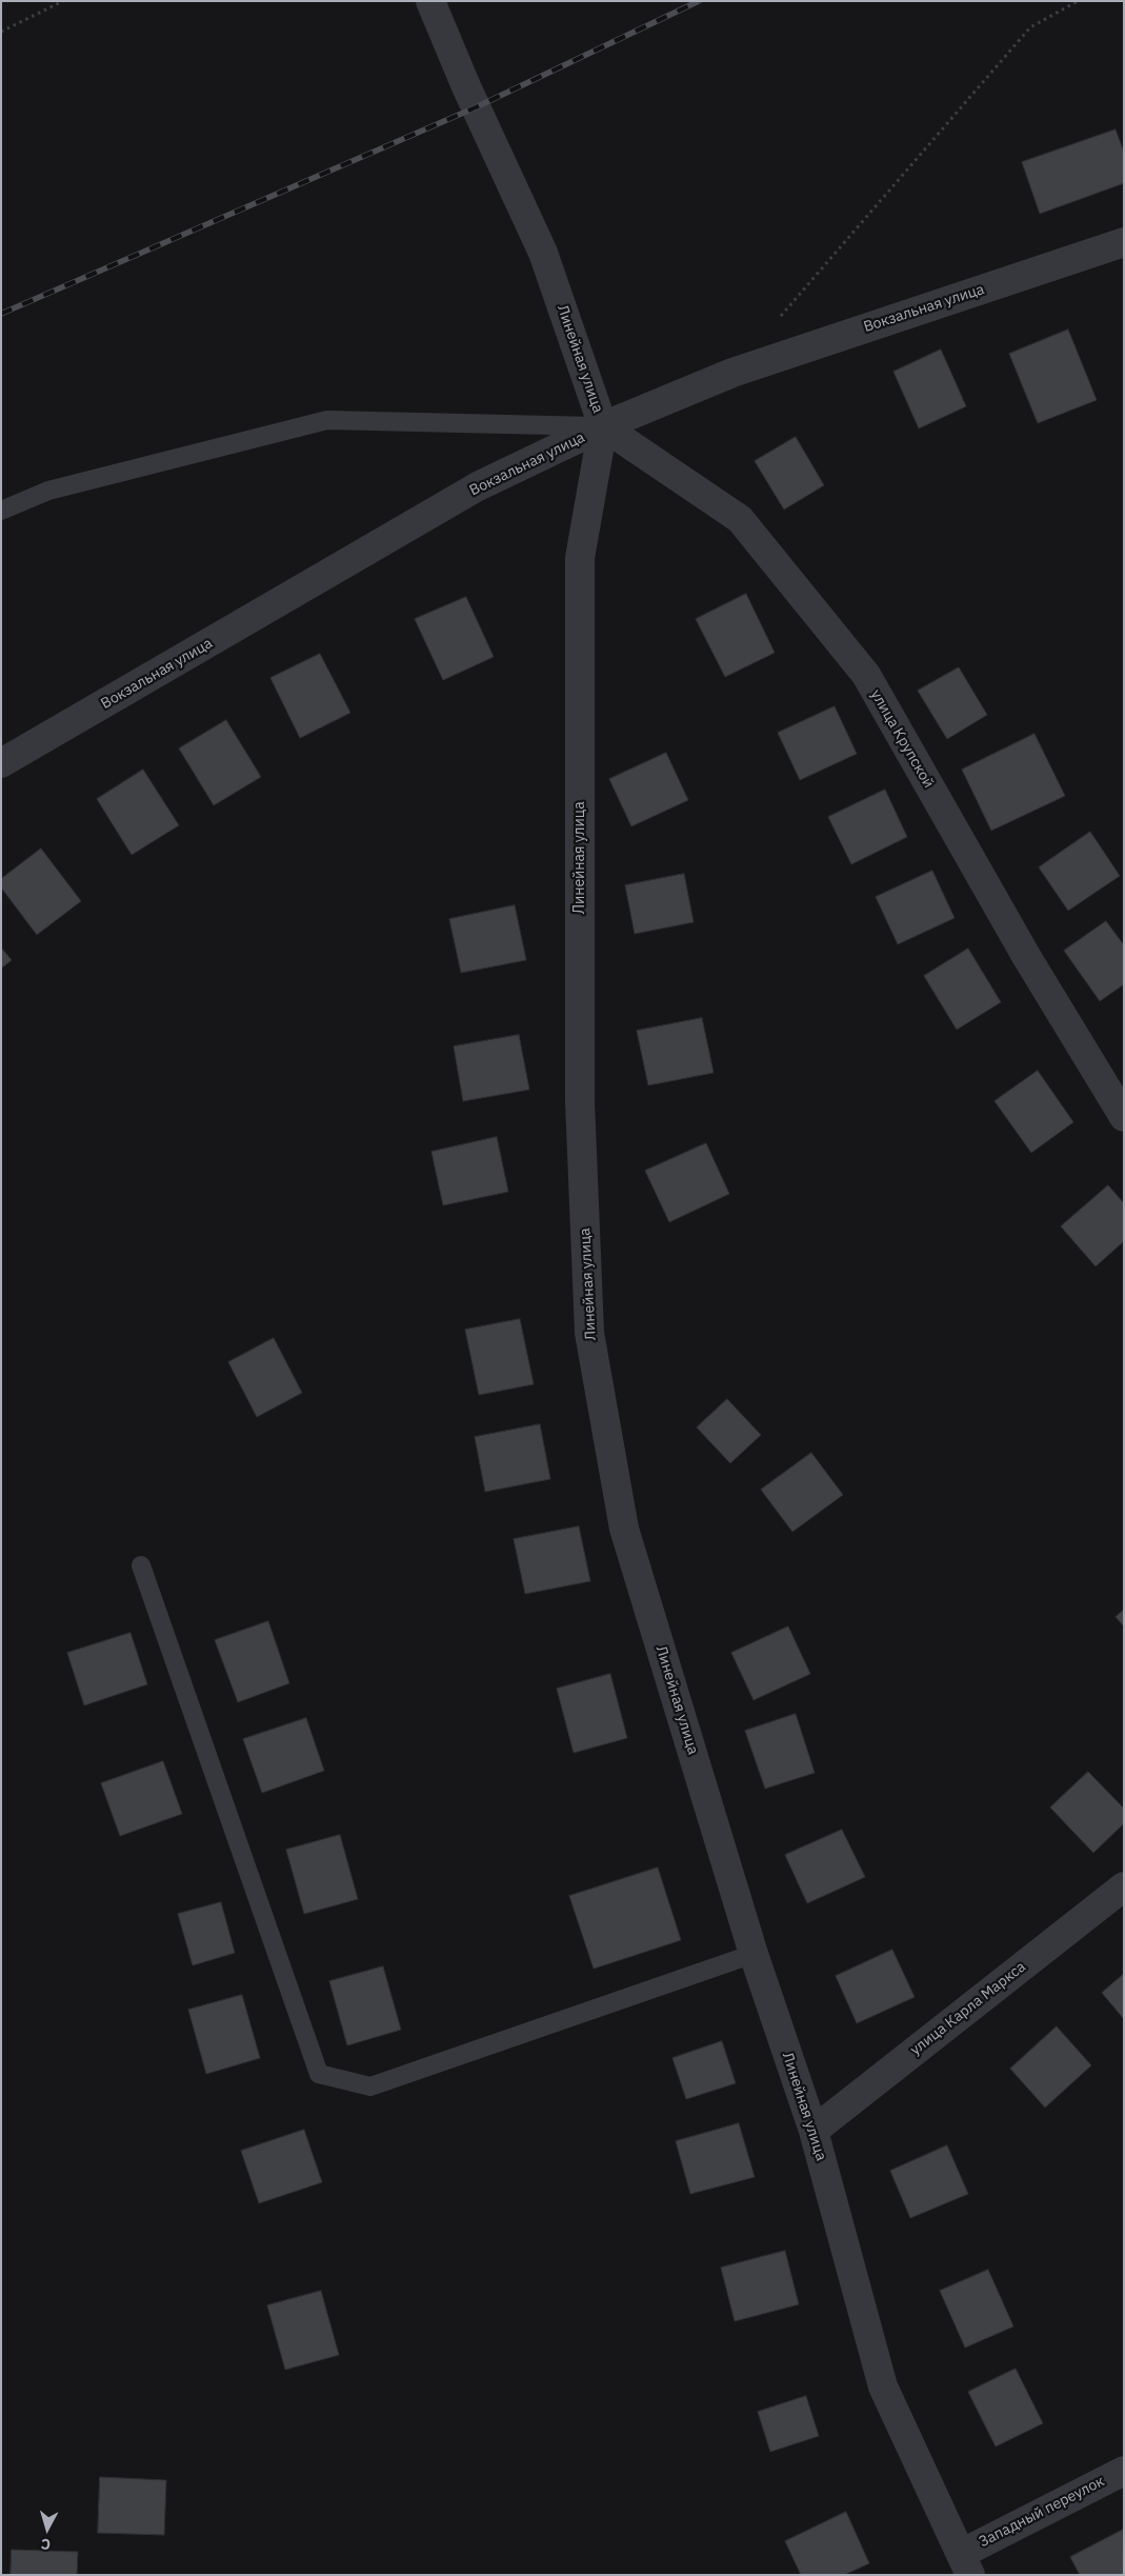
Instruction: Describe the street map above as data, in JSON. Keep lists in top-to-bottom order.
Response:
{
  "streets": {
    "street": [
      "Вокзальная улица",
      "Линейная улица",
      "улица Крупской",
      "улица Карла Маркса",
      "Западный переулок"
    ]
  },
  "crossings": [
    ["Вокзальная улица", "Линейная улица"],
    ["Вокзальная улица", "улица Крупской"],
    ["Линейная улица", "улица Крупской"],
    ["Линейная улица", "улица Карла Маркса"],
    ["Линейная улица", "Западный переулок"]
  ],
  "north": "bottom"
}
